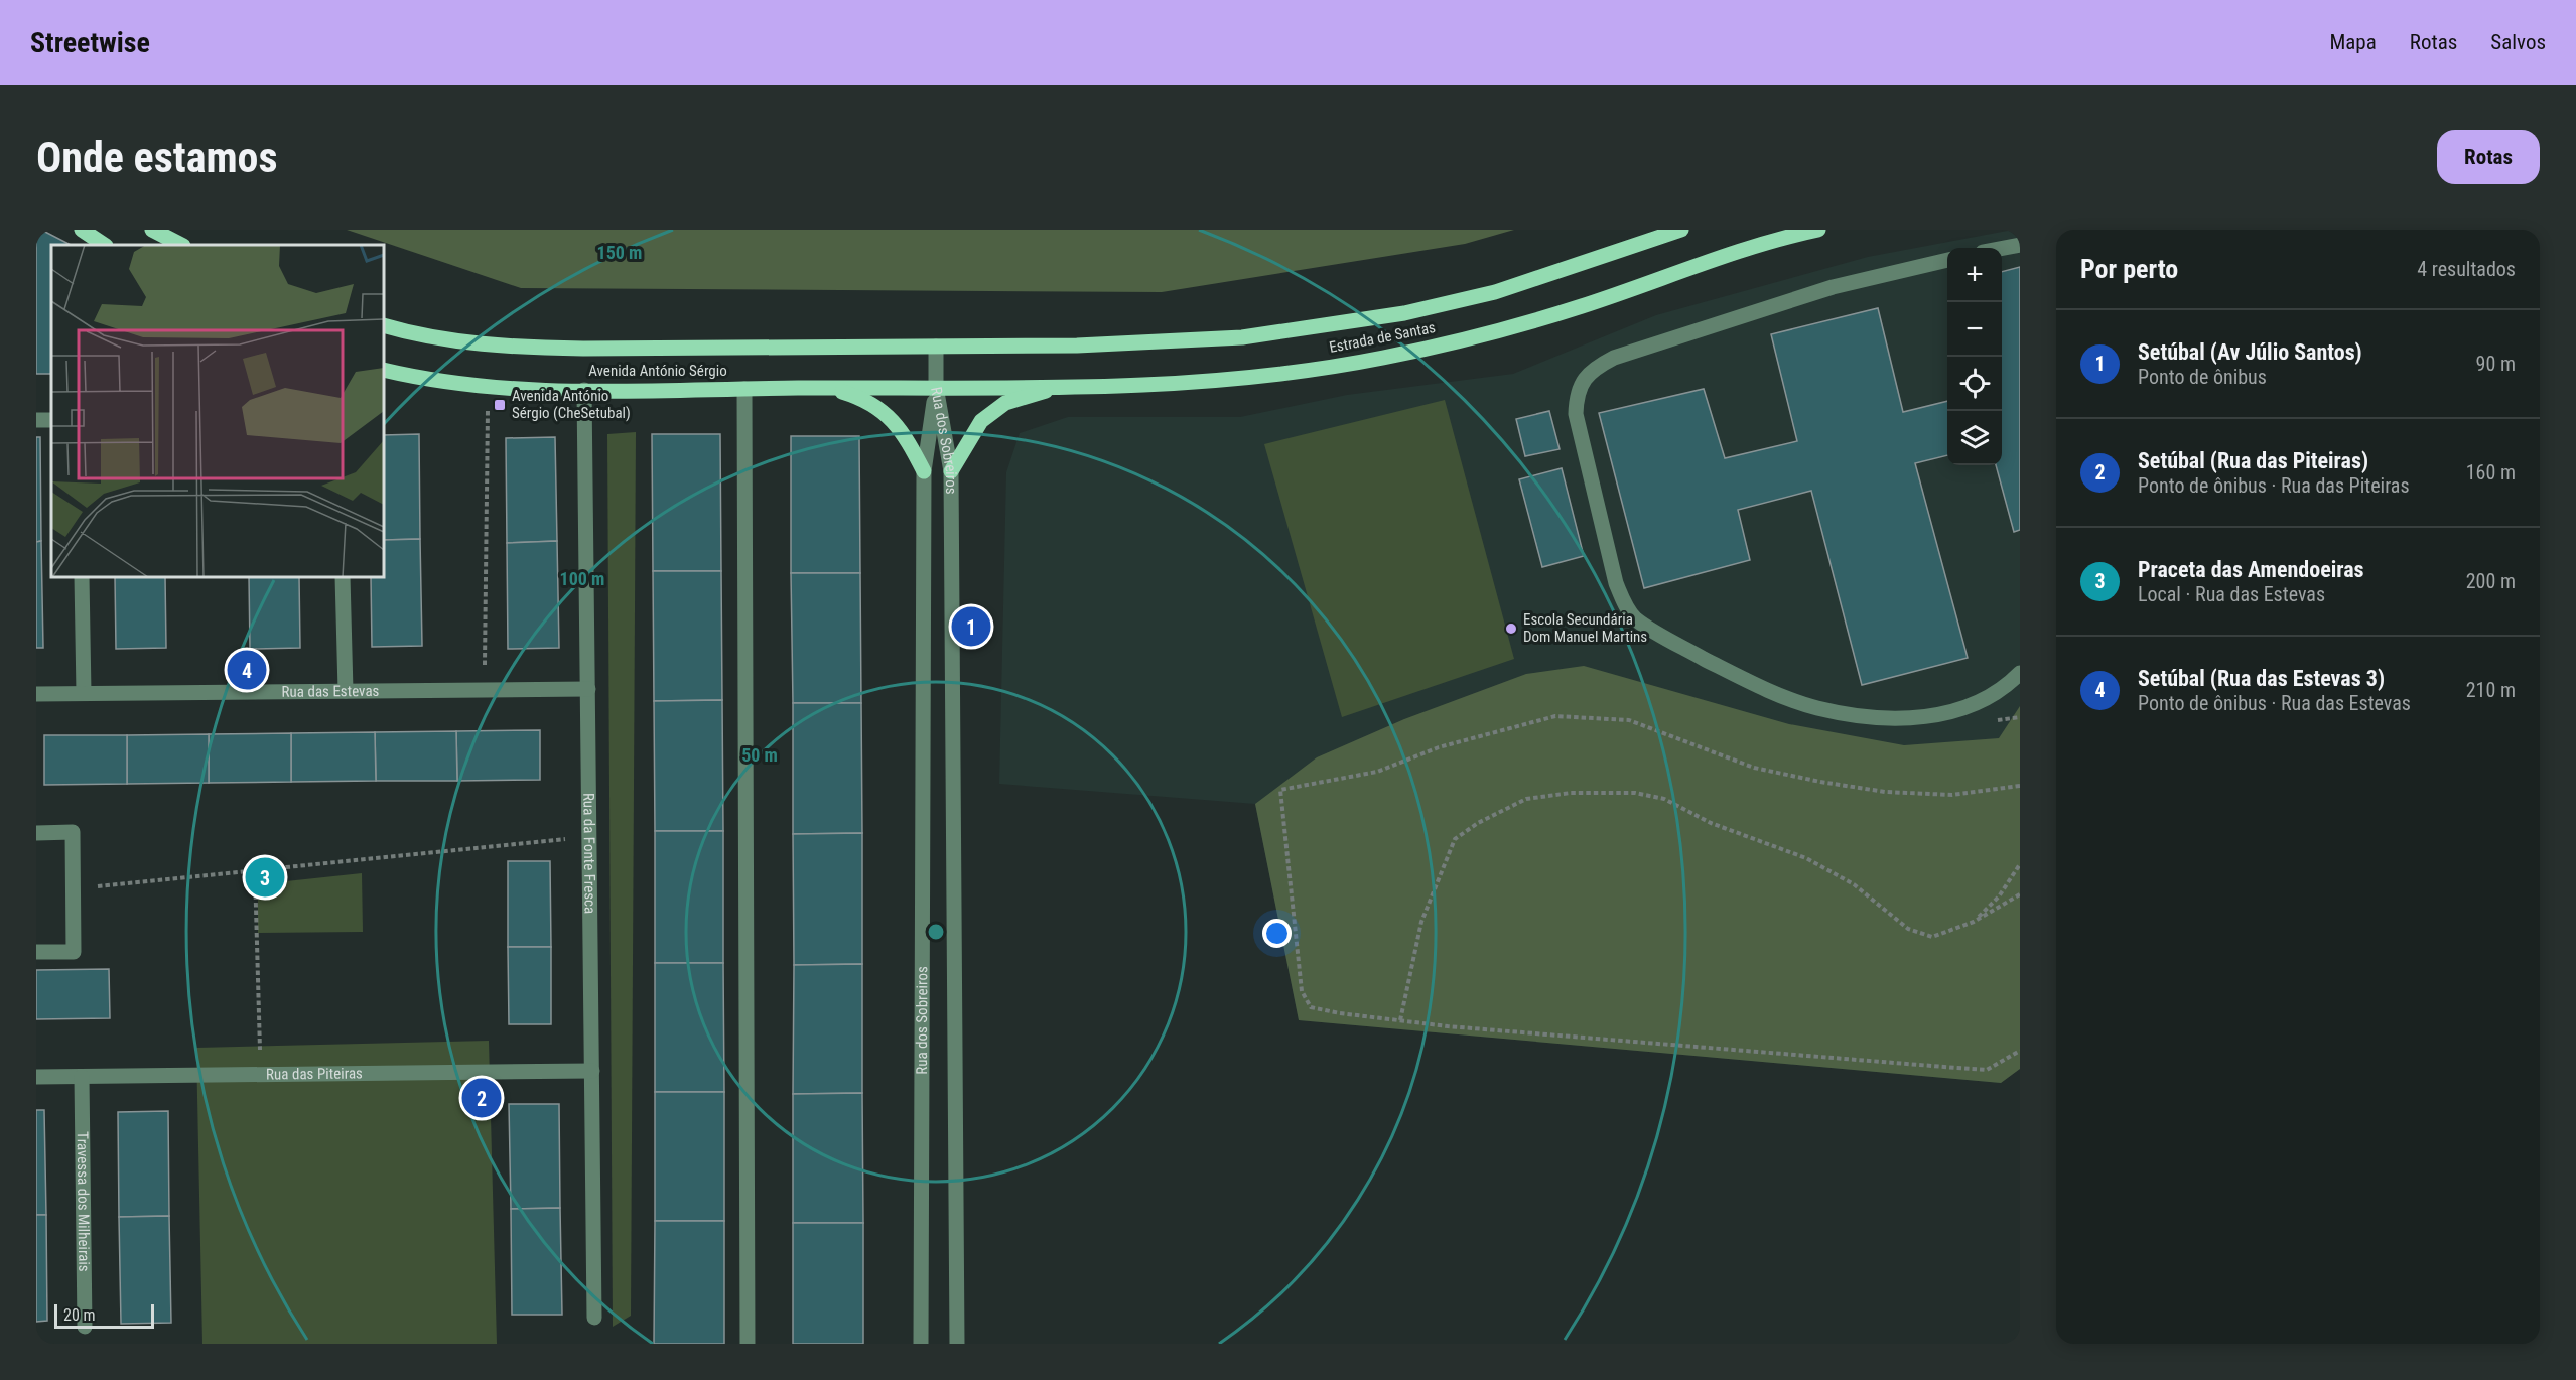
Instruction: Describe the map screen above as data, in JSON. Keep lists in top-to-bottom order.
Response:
{
  "streets": {
    "main road": ["Estrada de Santas", "Avenida António Sérgio"],
    "street": [
      "Rua dos Sobreiros",
      "Rua das Estevas",
      "Rua da Fonte Fresca",
      "Rua das Piteiras",
      "Travessa dos Milheirais"
    ]
  },
  "crossings": [
    ["Estrada de Santas", "Avenida António Sérgio"],
    ["Estrada de Santas", "Rua dos Sobreiros"],
    ["Avenida António Sérgio", "Rua dos Sobreiros"],
    ["Avenida António Sérgio", "Rua da Fonte Fresca"],
    ["Rua das Estevas", "Rua da Fonte Fresca"],
    ["Rua da Fonte Fresca", "Rua das Piteiras"],
    ["Rua das Piteiras", "Travessa dos Milheirais"]
  ],
  "places": {
    "transit": ["Avenida António Sérgio (CheSetubal)"],
    "other": ["Escola Secundária Dom Manuel Martins"]
  },
  "scale_bar": "20 m",
  "page": {
    "header": "Streetwise",
    "nav": ["Mapa", "Rotas", "Salvos"],
    "buttons": "Rotas",
    "title": "Onde estamos",
    "heading": ["Por perto", "4 resultados"],
    "map_buttons": ["+", "−"],
    "list": [
      {
        "mark": "1",
        "name": "Setúbal (Av Júlio Santos)",
        "note": "Ponto de ônibus",
        "value": "90 m"
      },
      {
        "mark": "2",
        "name": "Setúbal (Rua das Piteiras)",
        "note": "Ponto de ônibus · Rua das Piteiras",
        "value": "160 m"
      },
      {
        "mark": "3",
        "name": "Praceta das Amendoeiras",
        "note": "Local · Rua das Estevas",
        "value": "200 m"
      },
      {
        "mark": "4",
        "name": "Setúbal (Rua das Estevas 3)",
        "note": "Ponto de ônibus · Rua das Estevas",
        "value": "210 m"
      }
    ],
    "pins": [
      "1",
      "4",
      "3",
      "2"
    ],
    "scale": "20 m"
  },
  "rings": ["150 m", "100 m", "50 m"]
}
